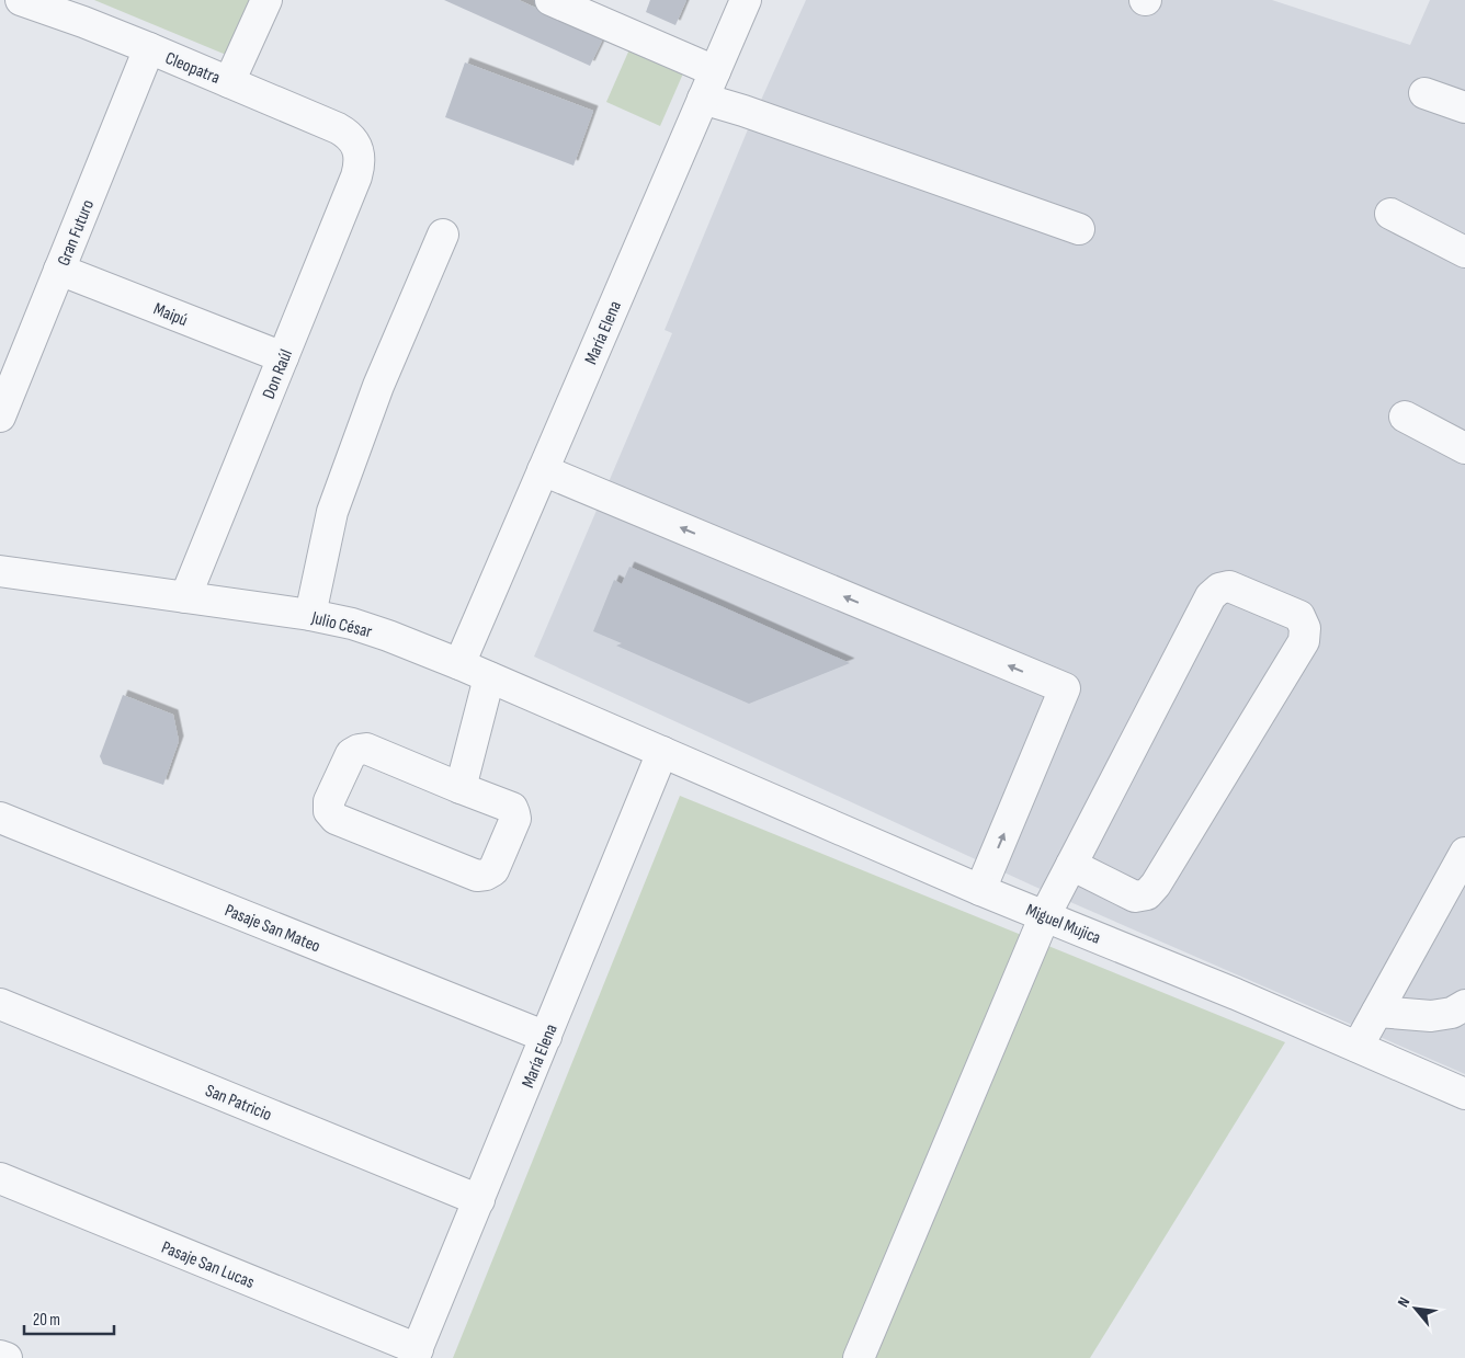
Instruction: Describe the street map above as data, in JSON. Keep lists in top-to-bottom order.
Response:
{
  "streets": {
    "street": [
      "Cleopatra",
      "Gran Futuro",
      "Maipú",
      "María Elena",
      "Don Raúl",
      "Julio César",
      "Miguel Mujica",
      "Pasaje San Mateo",
      "San Patricio",
      "Pasaje San Lucas"
    ]
  },
  "crossings": [
    ["Cleopatra", "Gran Futuro"],
    ["Cleopatra", "Don Raúl"],
    ["Gran Futuro", "Maipú"],
    ["Maipú", "Don Raúl"],
    ["María Elena", "Julio César"],
    ["María Elena", "Miguel Mujica"],
    ["María Elena", "Pasaje San Mateo"],
    ["María Elena", "San Patricio"],
    ["María Elena", "Pasaje San Lucas"],
    ["Don Raúl", "Julio César"],
    ["Julio César", "Miguel Mujica"]
  ],
  "scale_bar": "20 m",
  "north": "top left"
}
